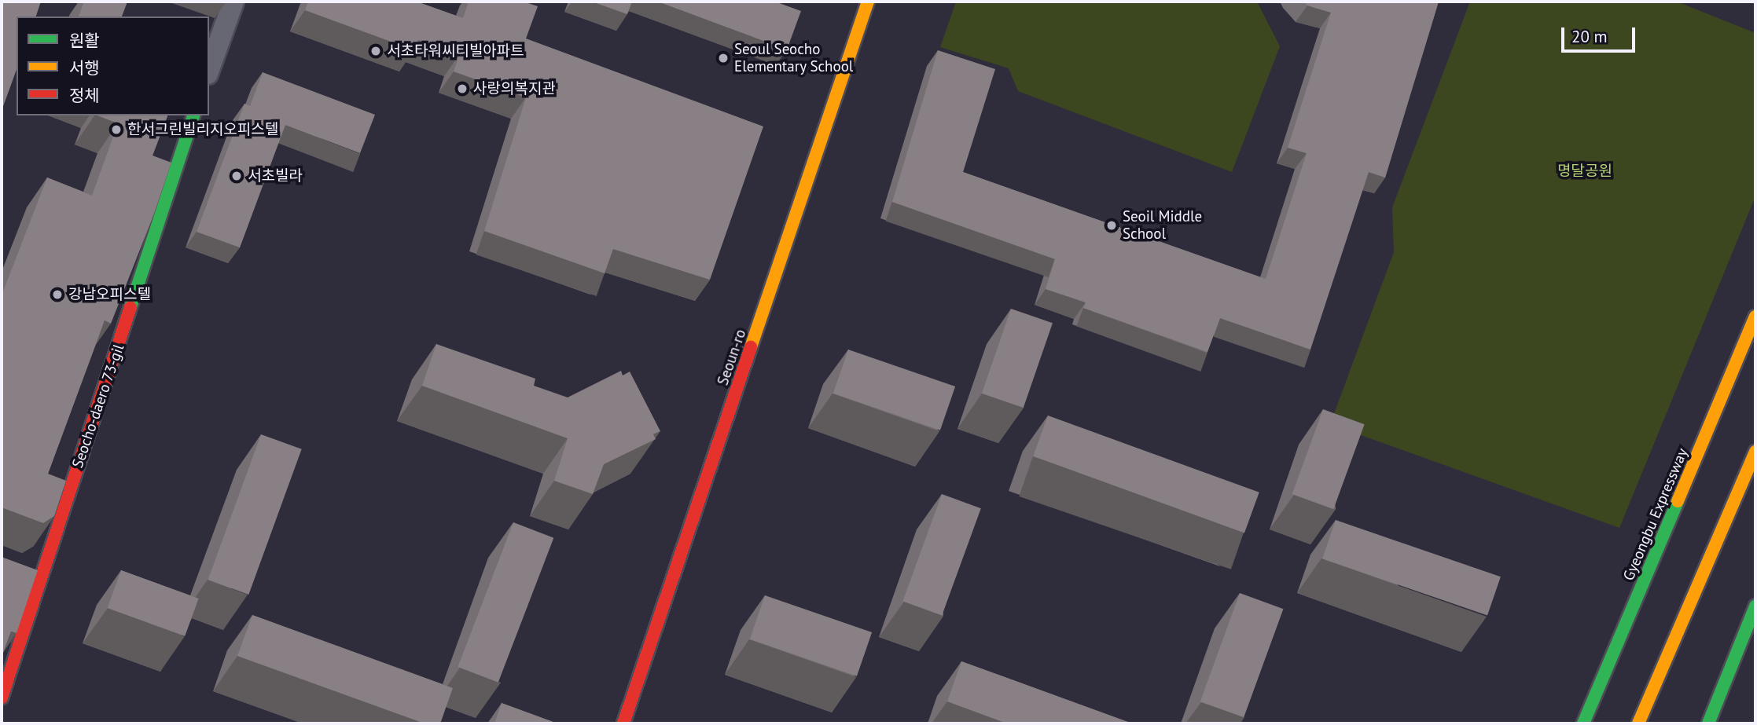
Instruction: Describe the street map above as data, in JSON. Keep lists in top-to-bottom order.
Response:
{
  "streets": {
    "main road": ["Seoun-ro", "Seocho-daero 73-gil", "Gyeongbu Expressway"]
  },
  "parks": ["명달공원"],
  "places": [
    "서초타워씨티빌아파트",
    "Seoul Seocho Elementary School",
    "사랑의복지관",
    "한서그린빌리지오피스텔",
    "서초빌라",
    "Seoil Middle School",
    "강남오피스텔"
  ],
  "legend": ["원활", "서행", "정체"],
  "scale_bar": "20 m"
}
